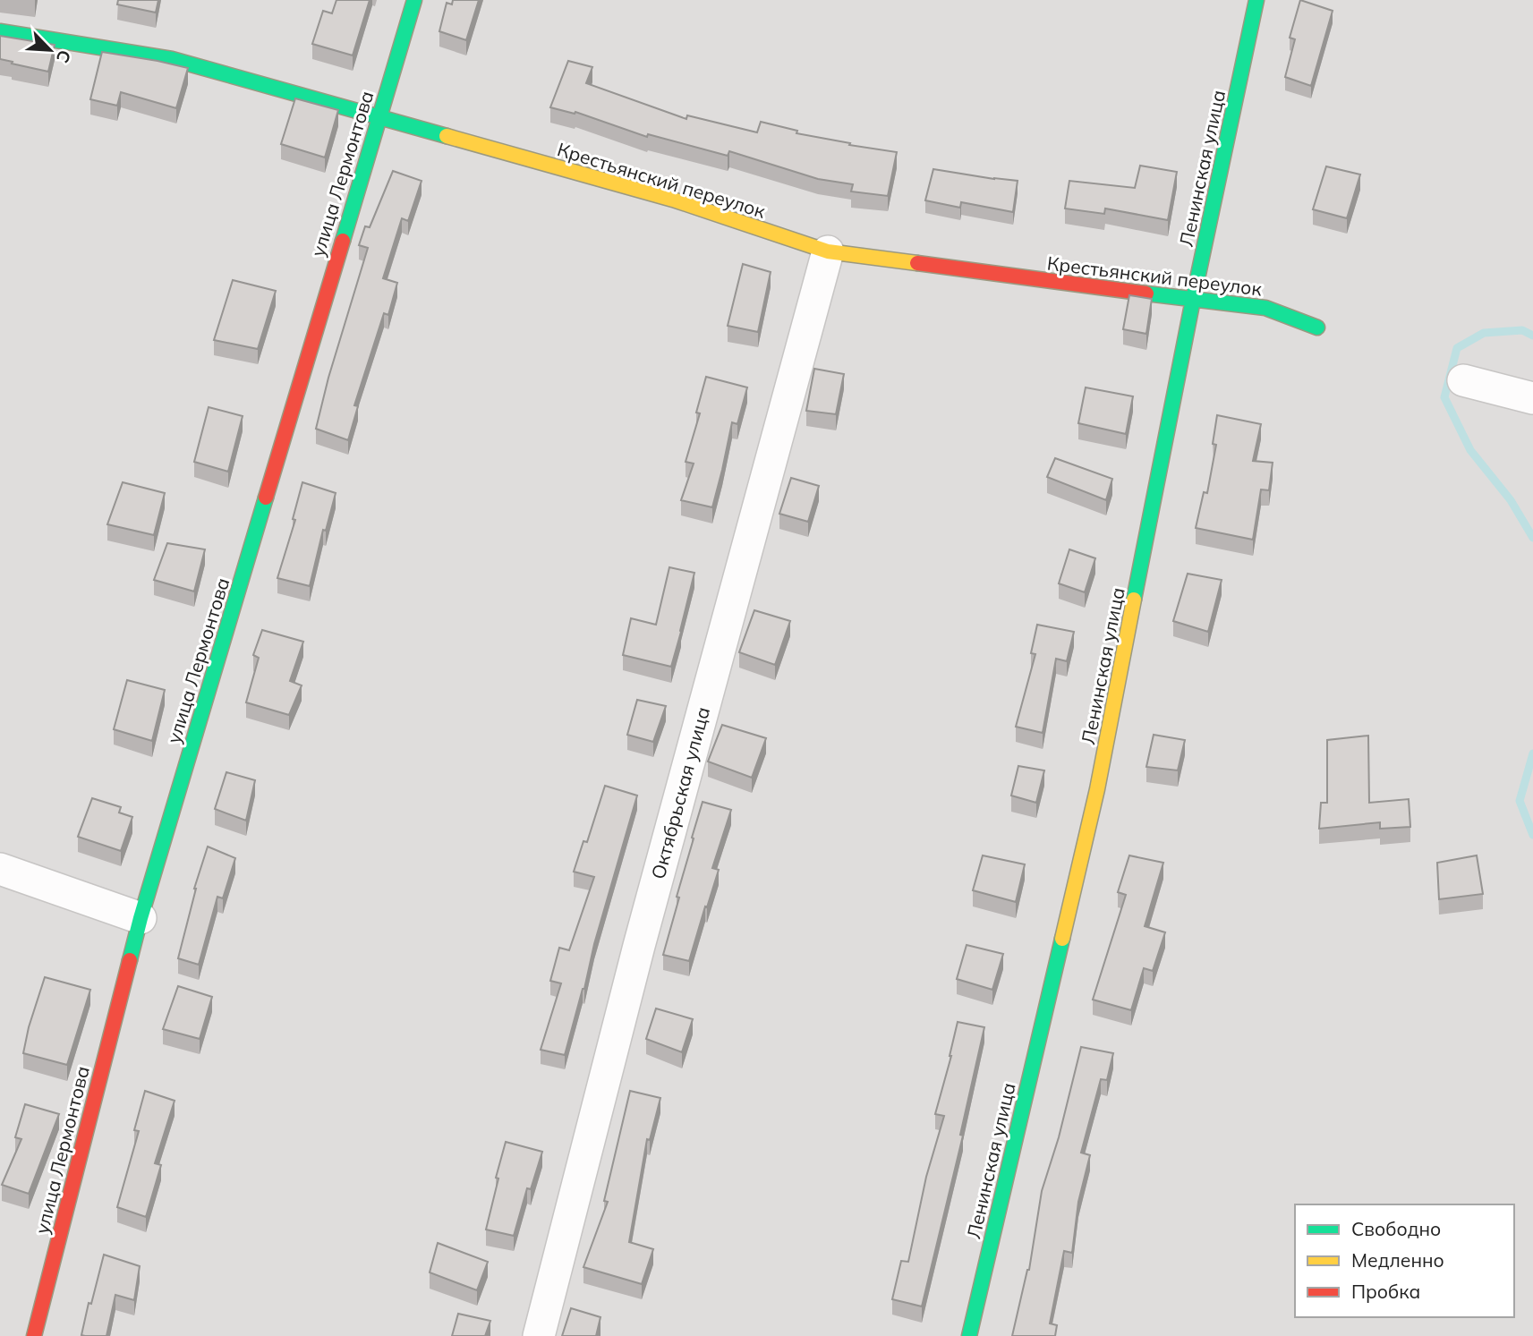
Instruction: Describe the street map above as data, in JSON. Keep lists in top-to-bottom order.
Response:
{
  "streets": {
    "street": [
      "Ленинская улица",
      "улица Лермонтова",
      "Крестьянский переулок",
      "Октябрьская улица"
    ]
  },
  "crossings": [
    ["Ленинская улица", "Крестьянский переулок"],
    ["улица Лермонтова", "Крестьянский переулок"],
    ["Крестьянский переулок", "Октябрьская улица"]
  ],
  "legend": ["Свободно", "Медленно", "Пробка"],
  "north": "bottom right"
}
